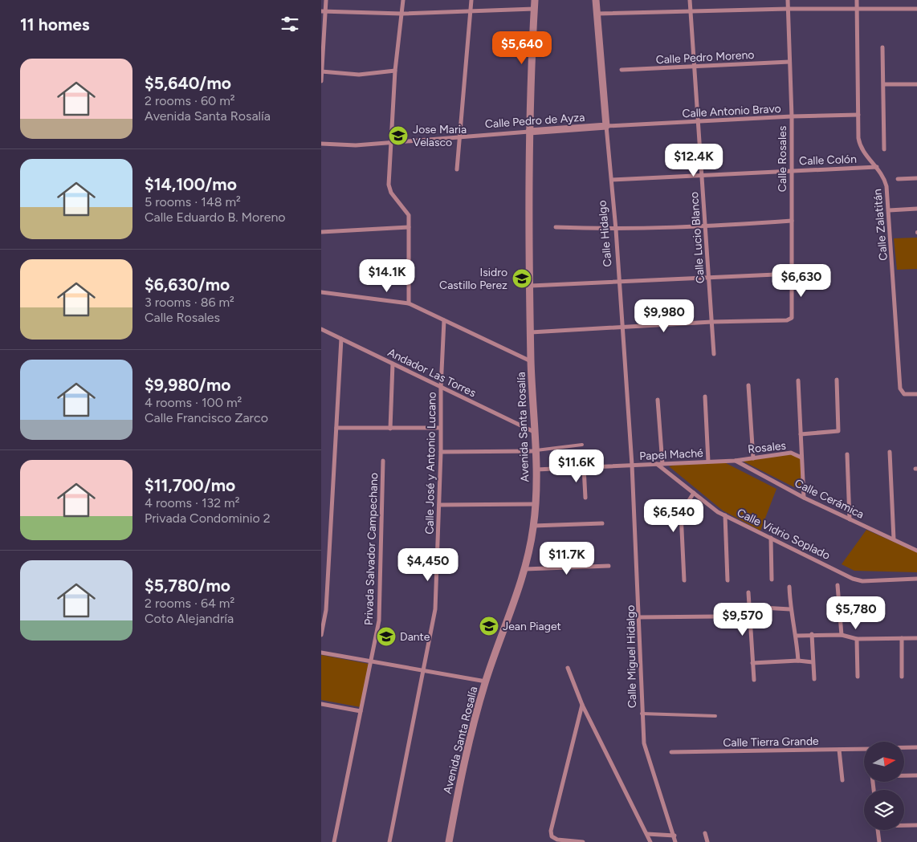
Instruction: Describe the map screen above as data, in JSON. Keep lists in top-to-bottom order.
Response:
{
  "streets": {
    "street": [
      "Calle Pedro Moreno",
      "Calle Antonio Bravo",
      "Calle Pedro de Ayza",
      "Calle Rosales",
      "Calle Colón",
      "Calle Zalatitán",
      "Calle Hidalgo",
      "Calle Lucio Blanco",
      "Andador Las Torres",
      "Avenida Santa Rosalía",
      "Rosales",
      "Papel Maché",
      "Calle José y Antonio Lucano",
      "Calle Cerámica",
      "Calle Vidrio Soplado",
      "Privada Salvador Campechano",
      "Calle Miguel Hidalgo",
      "Calle Tierra Grande"
    ]
  },
  "crossings": [
    ["Calle Pedro Moreno", "Calle Rosales"],
    ["Calle Pedro Moreno", "Calle Lucio Blanco"],
    ["Calle Antonio Bravo", "Calle Pedro de Ayza"],
    ["Calle Antonio Bravo", "Calle Rosales"],
    ["Calle Antonio Bravo", "Calle Zalatitán"],
    ["Calle Antonio Bravo", "Calle Hidalgo"],
    ["Calle Antonio Bravo", "Calle Lucio Blanco"],
    ["Calle Pedro de Ayza", "Calle Hidalgo"],
    ["Calle Pedro de Ayza", "Avenida Santa Rosalía"],
    ["Calle Rosales", "Calle Colón"],
    ["Calle Rosales", "Calle Lucio Blanco"],
    ["Calle Colón", "Calle Zalatitán"],
    ["Calle Colón", "Calle Hidalgo"],
    ["Calle Colón", "Calle Lucio Blanco"],
    ["Calle Hidalgo", "Papel Maché"],
    ["Calle Hidalgo", "Calle Miguel Hidalgo"],
    ["Andador Las Torres", "Avenida Santa Rosalía"],
    ["Andador Las Torres", "Calle José y Antonio Lucano"],
    ["Avenida Santa Rosalía", "Papel Maché"],
    ["Rosales", "Papel Maché"],
    ["Rosales", "Calle Cerámica"],
    ["Papel Maché", "Calle Cerámica"],
    ["Papel Maché", "Calle Vidrio Soplado"],
    ["Papel Maché", "Calle Miguel Hidalgo"]
  ],
  "places": {
    "school or university": [
      "Jose Maria Velasco",
      "Isidro Castillo Perez",
      "Jean Piaget",
      "Dante"
    ]
  },
  "north": "right",
  "page": {
    "heading": "11 homes",
    "price": [
      "$5,640",
      "$12.4K",
      "$14.1K",
      "$6,630",
      "$9,980",
      "$11.6K",
      "$6,540",
      "$11.7K",
      "$4,450",
      "$5,780",
      "$9,570"
    ],
    "list": [
      {
        "name": "$5,640/mo",
        "note": "2 rooms · 60 m² · Avenida Santa Rosalía"
      },
      {
        "name": "$14,100/mo",
        "note": "5 rooms · 148 m² · Calle Eduardo B. Moreno"
      },
      {
        "name": "$6,630/mo",
        "note": "3 rooms · 86 m² · Calle Rosales"
      },
      {
        "name": "$9,980/mo",
        "note": "4 rooms · 100 m² · Calle Francisco Zarco"
      },
      {
        "name": "$11,700/mo",
        "note": "4 rooms · 132 m² · Privada Condominio 2"
      },
      {
        "name": "$5,780/mo",
        "note": "2 rooms · 64 m² · Coto Alejandría"
      }
    ]
  }
}
